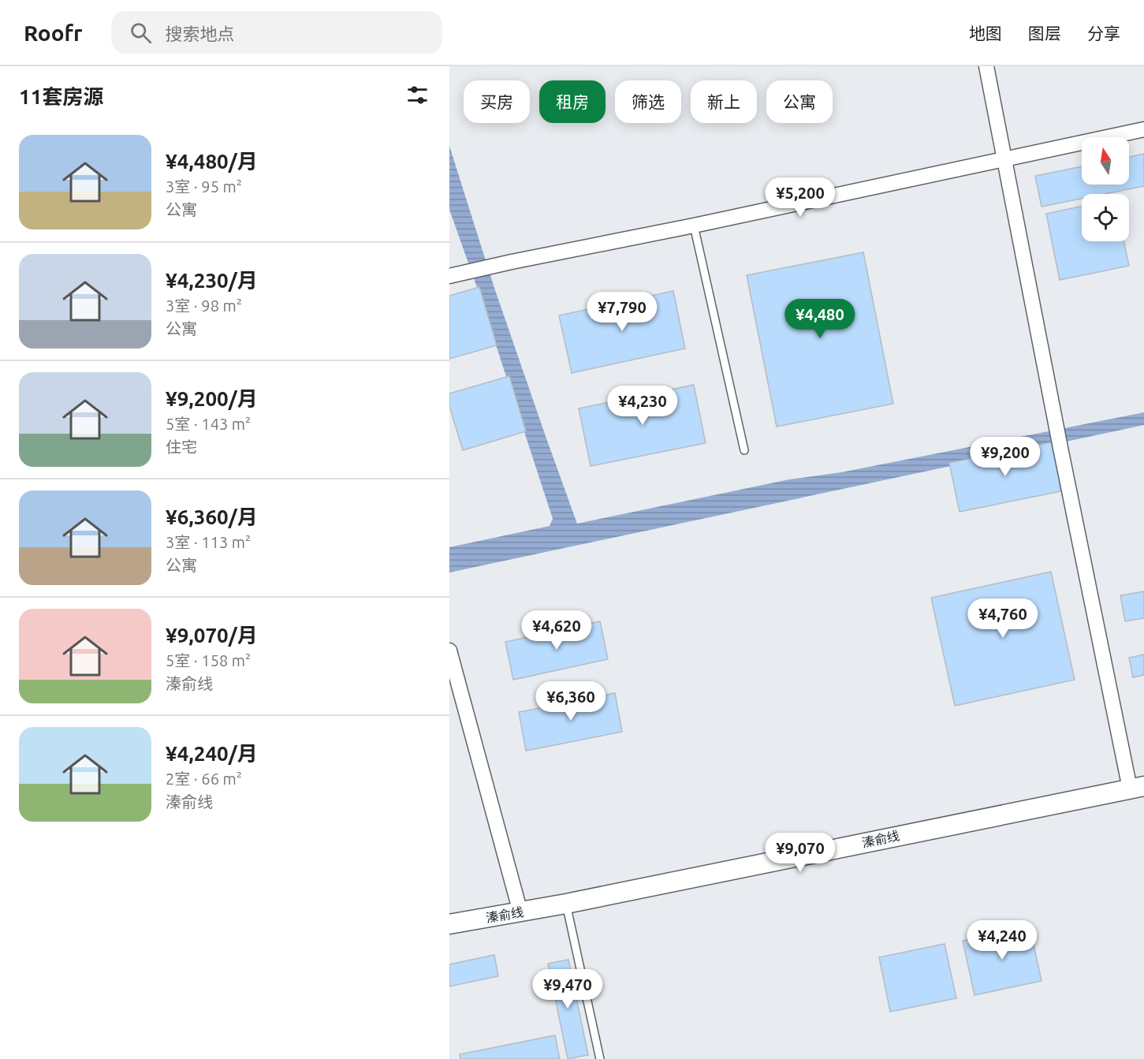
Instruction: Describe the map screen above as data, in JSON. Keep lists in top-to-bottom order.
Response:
{
  "streets": {
    "main road": ["溱俞线"]
  },
  "north": "top",
  "page": {
    "header": "Roofr",
    "search": "搜索地点",
    "nav": ["地图", "图层", "分享"],
    "heading": "11套房源",
    "chip": [
      "买房",
      "租房",
      "筛选",
      "新上",
      "公寓"
    ],
    "list": [
      {
        "name": "¥4,480/月",
        "note": "3室 · 95 m² · 公寓"
      },
      {
        "name": "¥4,230/月",
        "note": "3室 · 98 m² · 公寓"
      },
      {
        "name": "¥9,200/月",
        "note": "5室 · 143 m² · 住宅"
      },
      {
        "name": "¥6,360/月",
        "note": "3室 · 113 m² · 公寓"
      },
      {
        "name": "¥9,070/月",
        "note": "5室 · 158 m² · 溱俞线"
      },
      {
        "name": "¥4,240/月",
        "note": "2室 · 66 m² · 溱俞线"
      }
    ],
    "price": [
      "¥5,200",
      "¥7,790",
      "¥4,480",
      "¥4,230",
      "¥9,200",
      "¥4,760",
      "¥4,620",
      "¥6,360",
      "¥9,070",
      "¥4,240",
      "¥9,470"
    ]
  }
}
